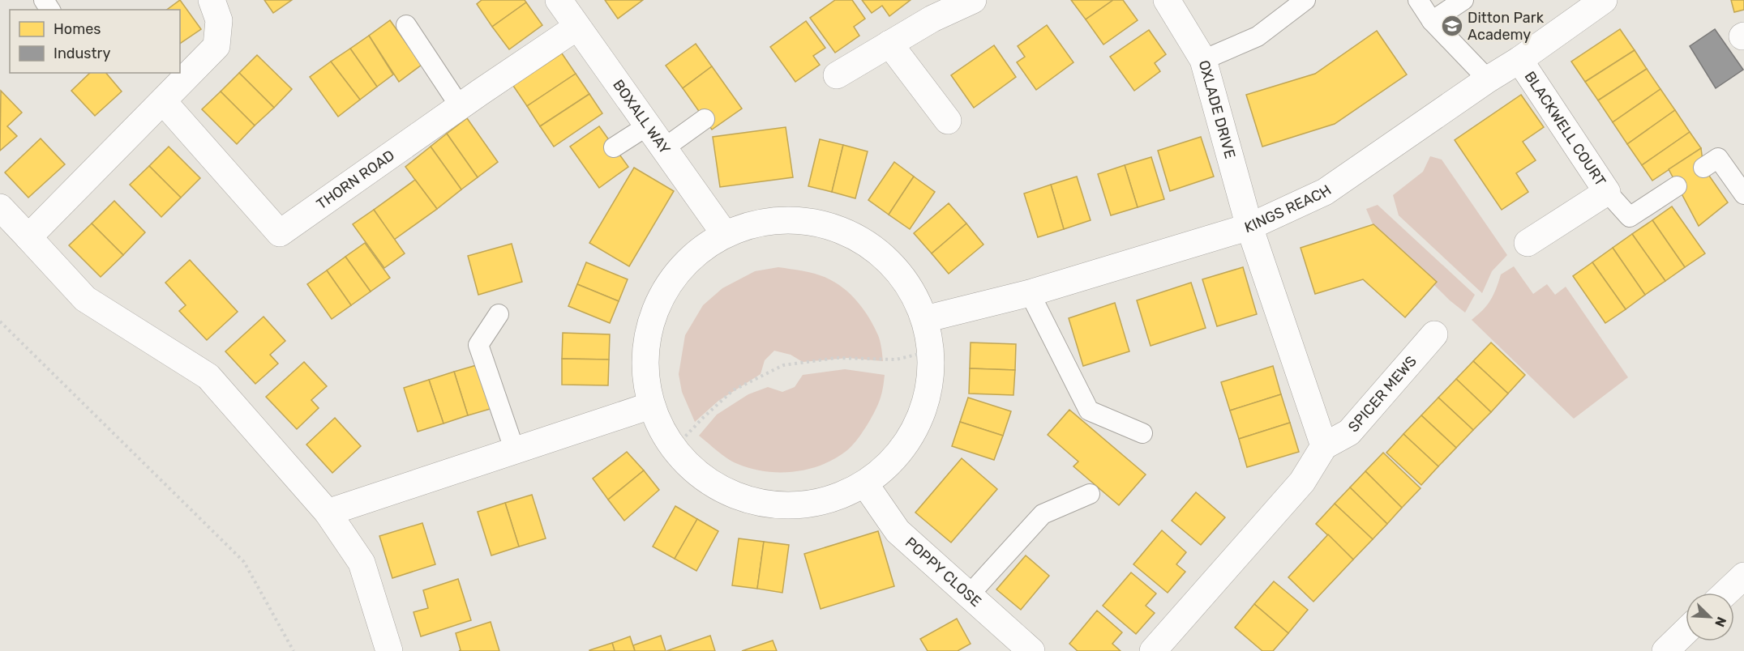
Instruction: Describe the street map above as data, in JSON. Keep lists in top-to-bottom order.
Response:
{
  "streets": {
    "street": [
      "OXLADE DRIVE",
      "BOXALL WAY",
      "BLACKWELL COURT",
      "THORN ROAD",
      "KINGS REACH",
      "SPICER MEWS",
      "POPPY CLOSE"
    ]
  },
  "crossings": [
    ["OXLADE DRIVE", "KINGS REACH"],
    ["OXLADE DRIVE", "SPICER MEWS"],
    ["BOXALL WAY", "THORN ROAD"],
    ["BLACKWELL COURT", "KINGS REACH"]
  ],
  "places": {
    "school or university": ["Ditton Park Academy"]
  },
  "legend": ["Homes", "Industry"],
  "north": "bottom right"
}
